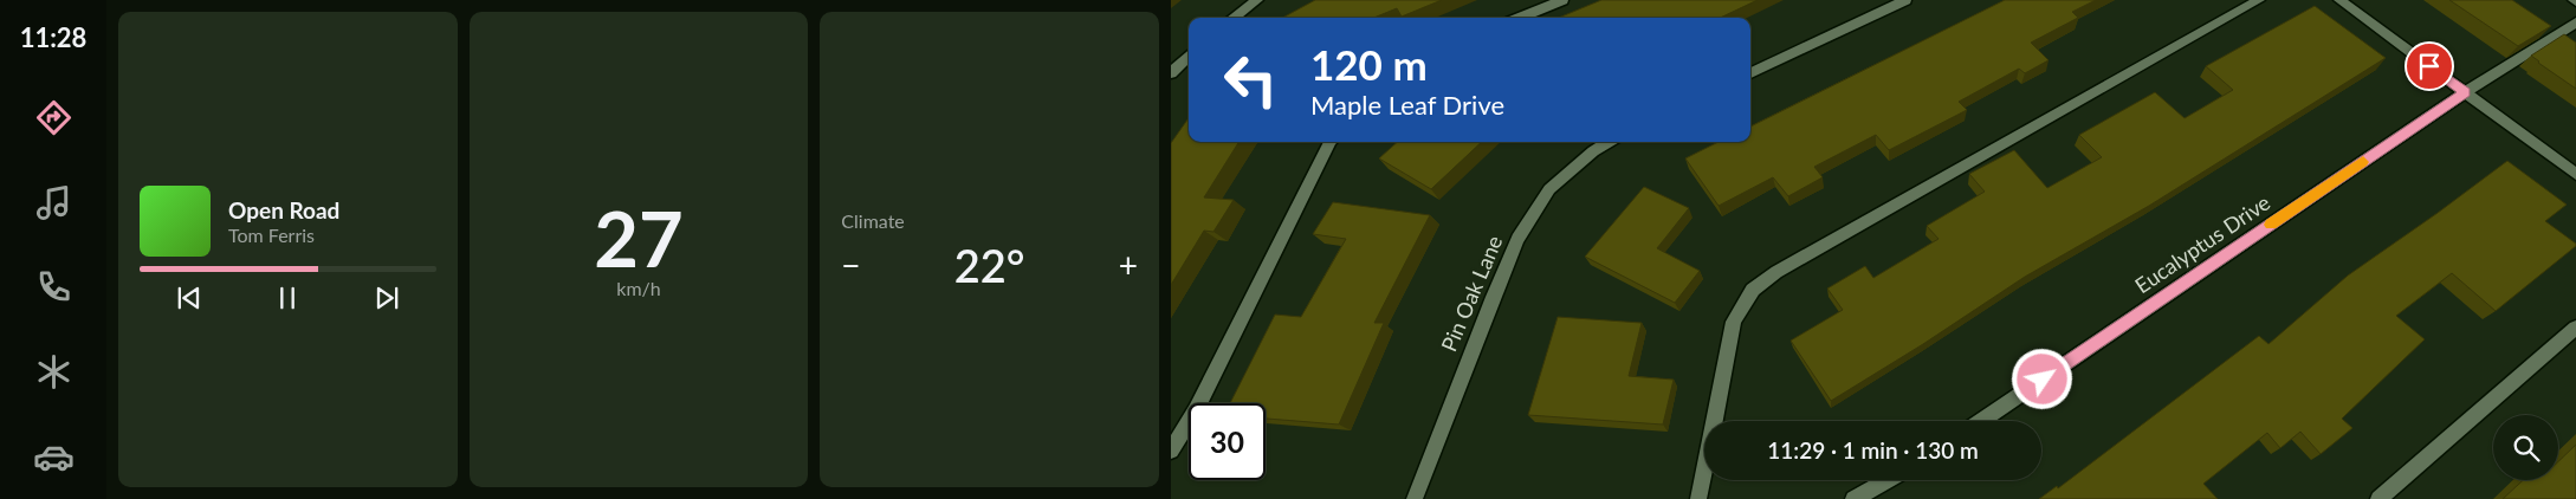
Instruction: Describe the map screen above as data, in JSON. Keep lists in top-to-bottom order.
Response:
{
  "streets": {
    "street": ["Eucalyptus Drive", "Pin Oak Lane"]
  },
  "page": {
    "tabs": "11:28",
    "tile": [
      ["27", "km/h"],
      "Climate"
    ],
    "turn": ["120 m", "Maple Leaf Drive"],
    "song": ["Open Road", "Tom Ferris"],
    "heat": ["−", "22°", "+"],
    "limit": "30",
    "trip": "11:29 · 1 min · 130 m"
  }
}
